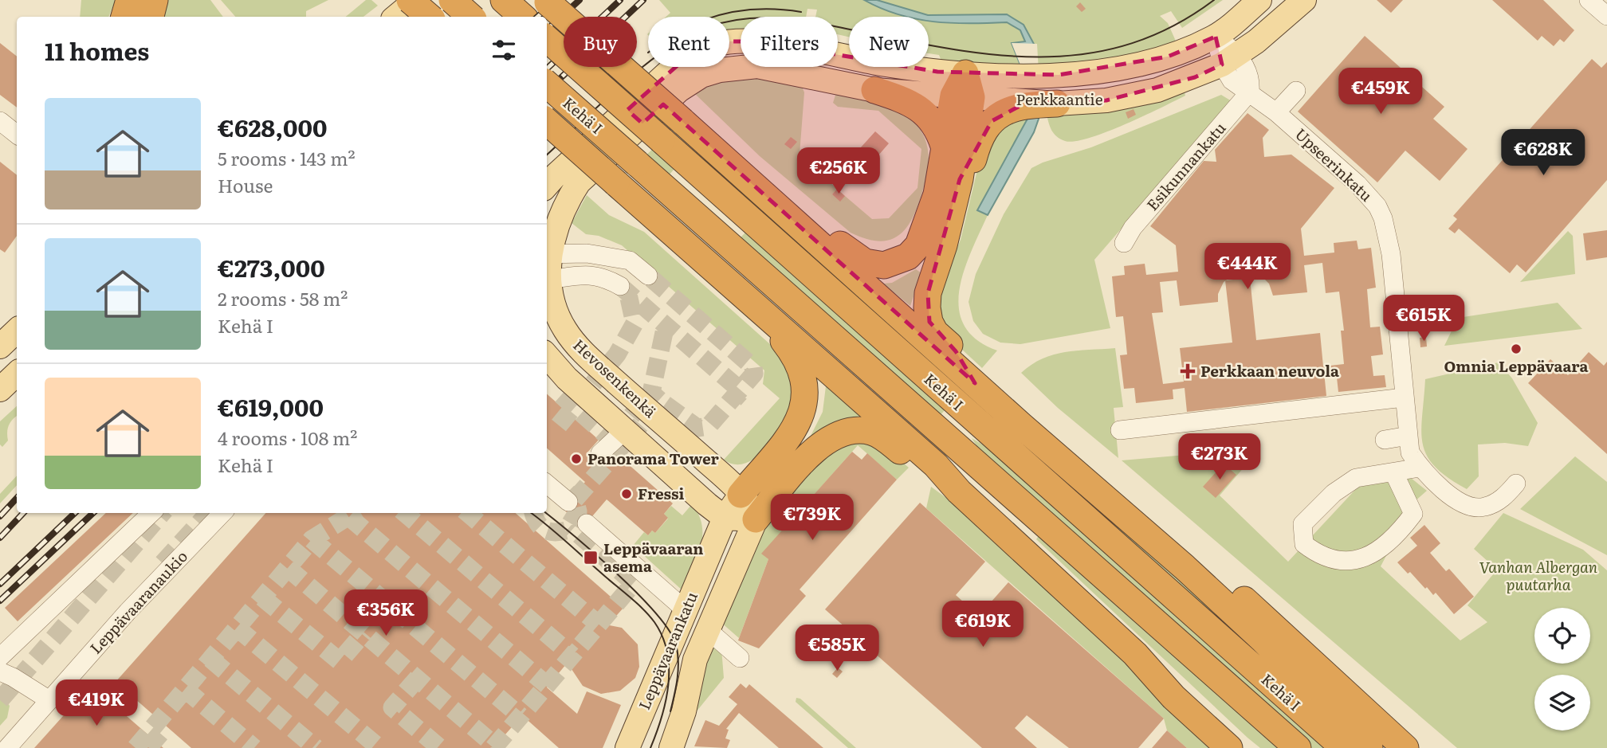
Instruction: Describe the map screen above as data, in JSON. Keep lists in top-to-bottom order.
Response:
{
  "streets": {
    "highway": ["Kehä I"],
    "main road": ["Perkkaantie", "Hevosenkenkä", "Leppävaarankatu"],
    "street": ["Upseerinkatu", "Esikunnankatu", "Leppävaaranaukio"]
  },
  "crossings": [
    ["Perkkaantie", "Upseerinkatu"],
    ["Perkkaantie", "Hevosenkenkä"],
    ["Upseerinkatu", "Esikunnankatu"],
    ["Hevosenkenkä", "Leppävaarankatu"]
  ],
  "parks": ["Vanhan Albergan puutarha"],
  "places": {
    "other": ["Omnia Leppävaara", "Panorama Tower", "Fressi"],
    "health": ["Perkkaan neuvola"],
    "transit": ["Leppävaaran asema"]
  },
  "page": {
    "chip": [
      "Buy",
      "Rent",
      "Filters",
      "New"
    ],
    "heading": "11 homes",
    "price": [
      "€459K",
      "€628K",
      "€256K",
      "€444K",
      "€615K",
      "€273K",
      "€739K",
      "€356K",
      "€619K",
      "€585K",
      "€419K"
    ],
    "list": [
      {
        "name": "€628,000",
        "note": "5 rooms · 143 m² · House"
      },
      {
        "name": "€273,000",
        "note": "2 rooms · 58 m² · Kehä I"
      },
      {
        "name": "€619,000",
        "note": "4 rooms · 108 m² · Kehä I"
      }
    ]
  }
}
